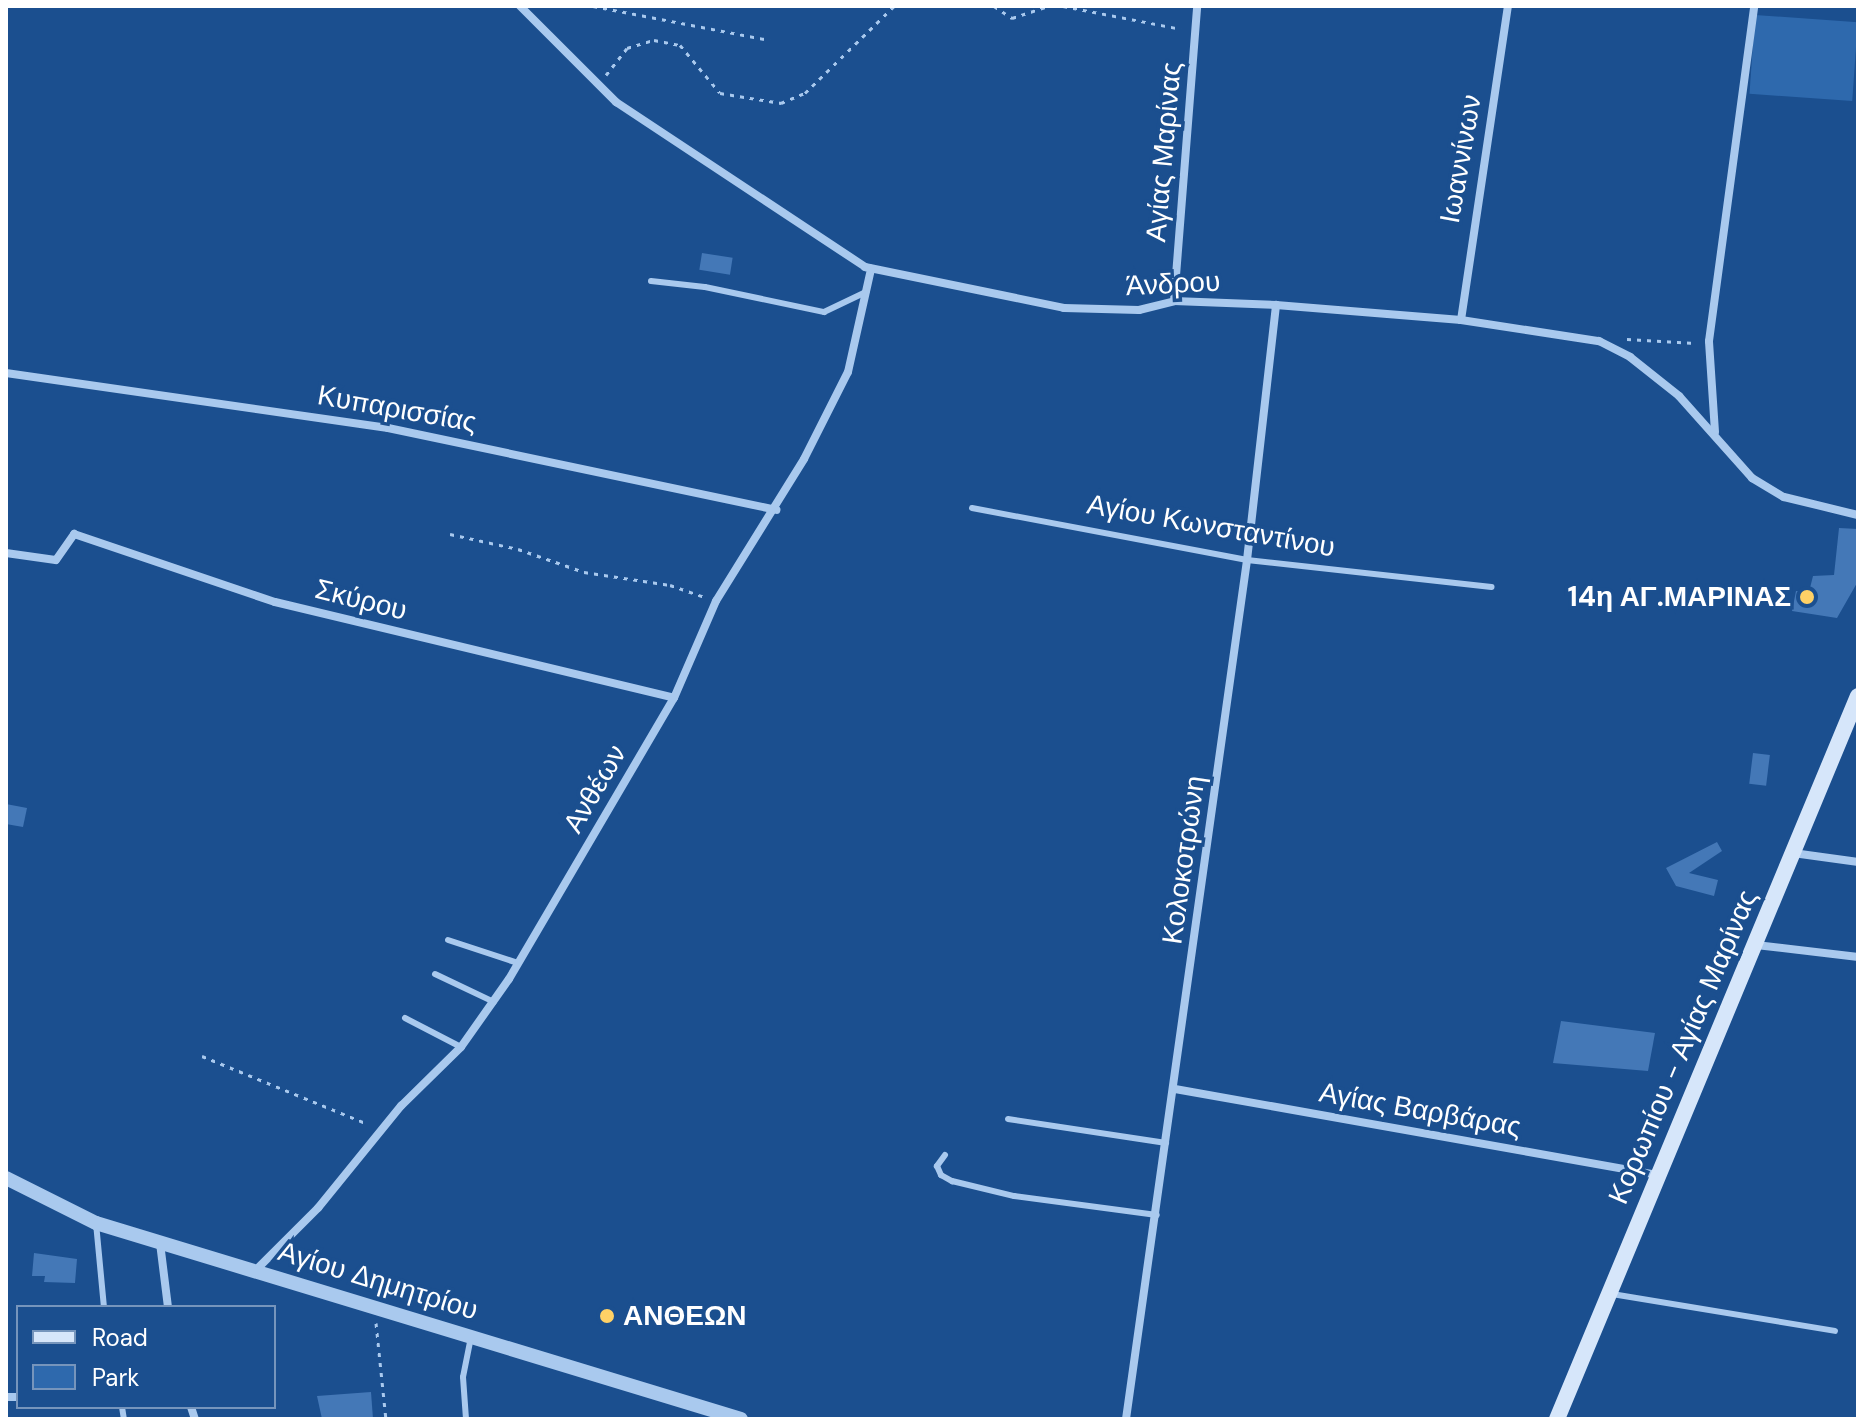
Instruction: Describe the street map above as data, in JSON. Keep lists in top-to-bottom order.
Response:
{
  "streets": {
    "main road": ["Κορωπίου - Αγίας Μαρίνας"],
    "street": [
      "Αγίας Μαρίνας",
      "Ιωαννίνων",
      "Άνδρου",
      "Κυπαρισσίας",
      "Σκύρου",
      "Ανθέων",
      "Κολοκοτρώνη",
      "Αγίας Βαρβάρας",
      "Αγίου Δημητρίου"
    ],
    "lane": ["Αγίου Κωνσταντίνου"]
  },
  "crossings": [
    ["Αγίας Μαρίνας", "Άνδρου"],
    ["Ιωαννίνων", "Άνδρου"],
    ["Άνδρου", "Ανθέων"],
    ["Άνδρου", "Κολοκοτρώνη"],
    ["Κυπαρισσίας", "Ανθέων"],
    ["Αγίου Κωνσταντίνου", "Κολοκοτρώνη"],
    ["Σκύρου", "Ανθέων"],
    ["Ανθέων", "Αγίου Δημητρίου"],
    ["Κολοκοτρώνη", "Αγίας Βαρβάρας"],
    ["Κορωπίου - Αγίας Μαρίνας", "Αγίας Βαρβάρας"]
  ],
  "places": ["14η ΑΓ.ΜΑΡΙΝΑΣ", "ΑΝΘΕΩΝ"],
  "legend": ["Road", "Park"]
}
